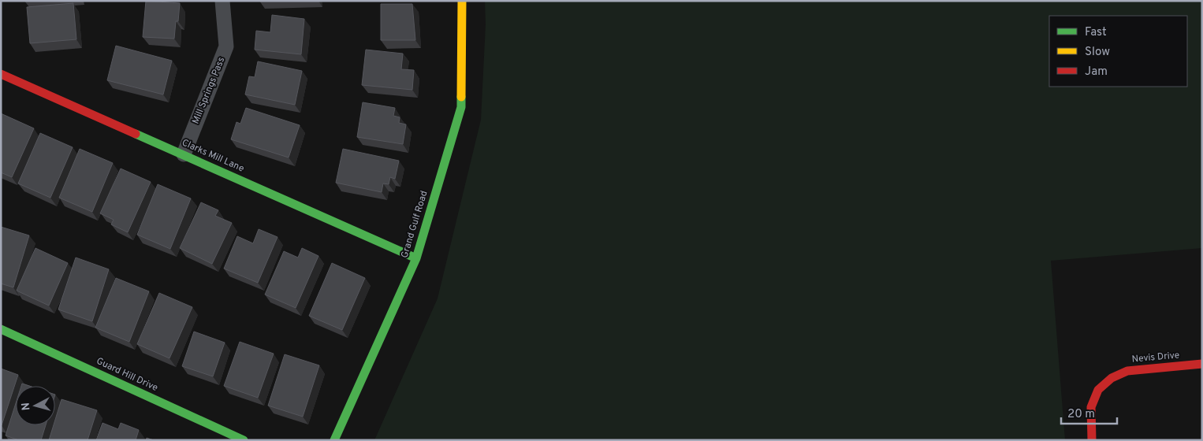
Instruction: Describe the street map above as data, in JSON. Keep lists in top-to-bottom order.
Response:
{
  "streets": {
    "street": [
      "Mill Springs Pass",
      "Clarks Mill Lane",
      "Grand Gulf Road",
      "Nevis Drive",
      "Guard Hill Drive"
    ]
  },
  "crossings": [
    ["Mill Springs Pass", "Clarks Mill Lane"],
    ["Clarks Mill Lane", "Grand Gulf Road"]
  ],
  "legend": ["Fast", "Slow", "Jam"],
  "scale_bar": "20 m",
  "north": "left"
}
